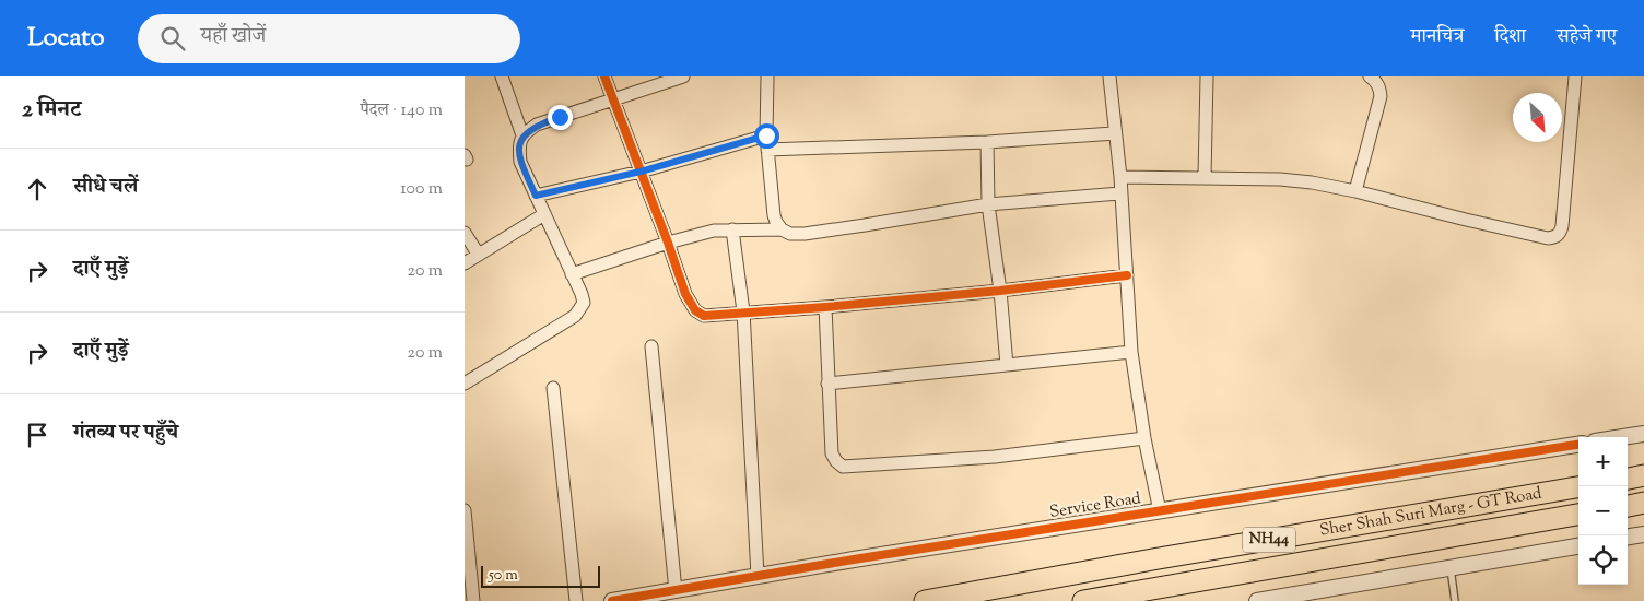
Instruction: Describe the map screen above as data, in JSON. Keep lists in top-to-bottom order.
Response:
{
  "streets": {
    "highway": ["Sher Shah Suri Marg - GT Road", "NH44"],
    "street": ["Service Road"]
  },
  "scale_bar": "50 m",
  "north": "bottom right",
  "page": {
    "header": "Locato",
    "search": "यहाँ खोजें",
    "nav": ["मानचित्र", "दिशा", "सहेजे गए"],
    "heading": ["2 मिनट", "पैदल · 140 m"],
    "list": [
      ["सीधे चलें", "100 m"],
      ["दाएँ मुड़ें", "20 m"],
      ["दाएँ मुड़ें", "20 m"],
      "गंतव्य पर पहुँचे"
    ],
    "map_buttons": ["+", "−"],
    "scale": "50 m"
  }
}
